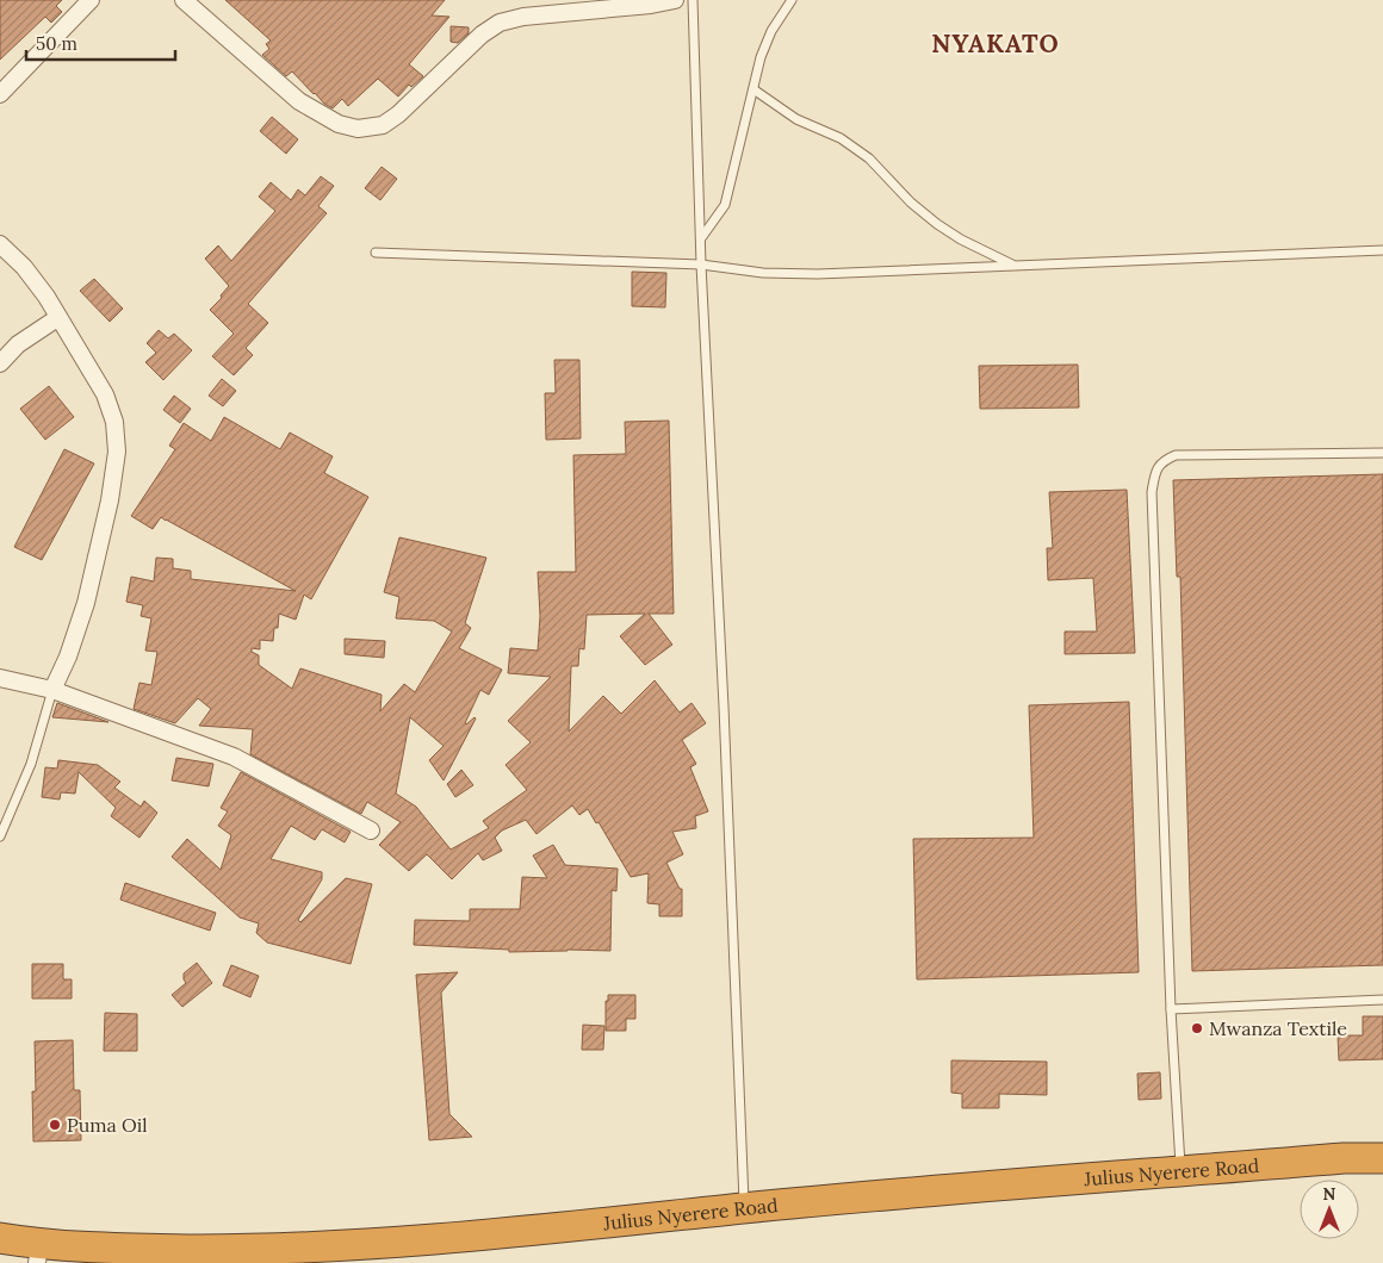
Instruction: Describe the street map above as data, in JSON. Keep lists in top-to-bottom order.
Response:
{
  "streets": {
    "highway": ["Julius Nyerere Road"]
  },
  "districts": ["NYAKATO"],
  "places": ["Mwanza Textile", "Puma Oil"],
  "scale_bar": "50 m",
  "north": "top"
}
